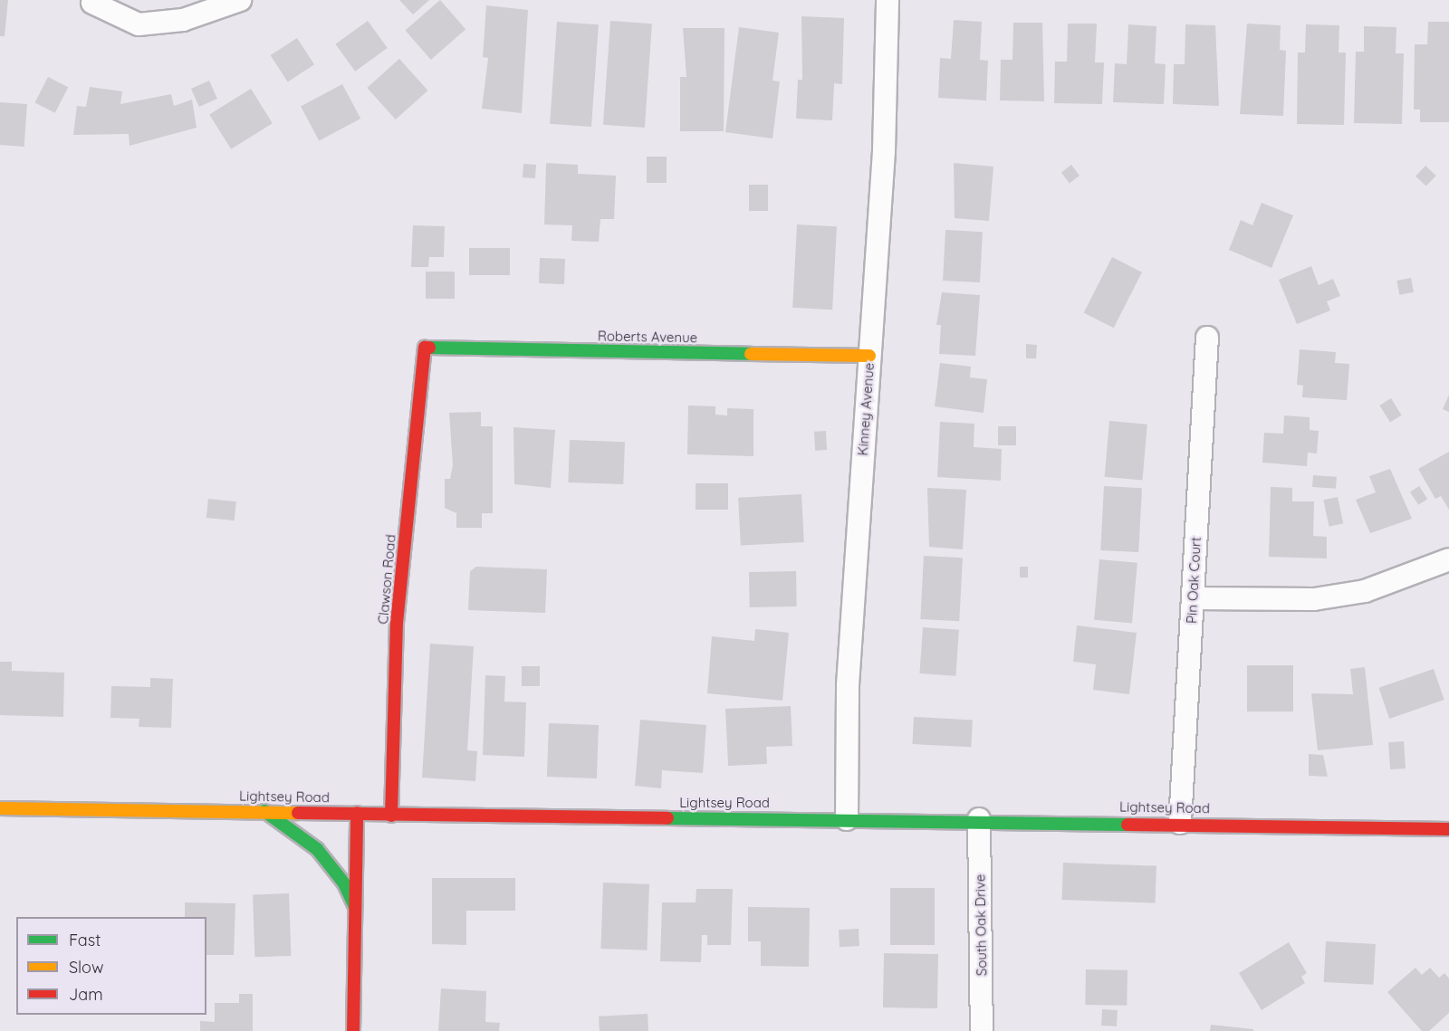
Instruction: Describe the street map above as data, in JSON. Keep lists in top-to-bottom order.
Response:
{
  "streets": {
    "street": [
      "Roberts Avenue",
      "Kinney Avenue",
      "Clawson Road",
      "Pin Oak Court",
      "Lightsey Road",
      "South Oak Drive"
    ]
  },
  "crossings": [
    ["Roberts Avenue", "Kinney Avenue"],
    ["Roberts Avenue", "Clawson Road"],
    ["Kinney Avenue", "Lightsey Road"],
    ["Clawson Road", "Lightsey Road"],
    ["Pin Oak Court", "Lightsey Road"],
    ["Lightsey Road", "South Oak Drive"]
  ],
  "legend": ["Fast", "Slow", "Jam"]
}
